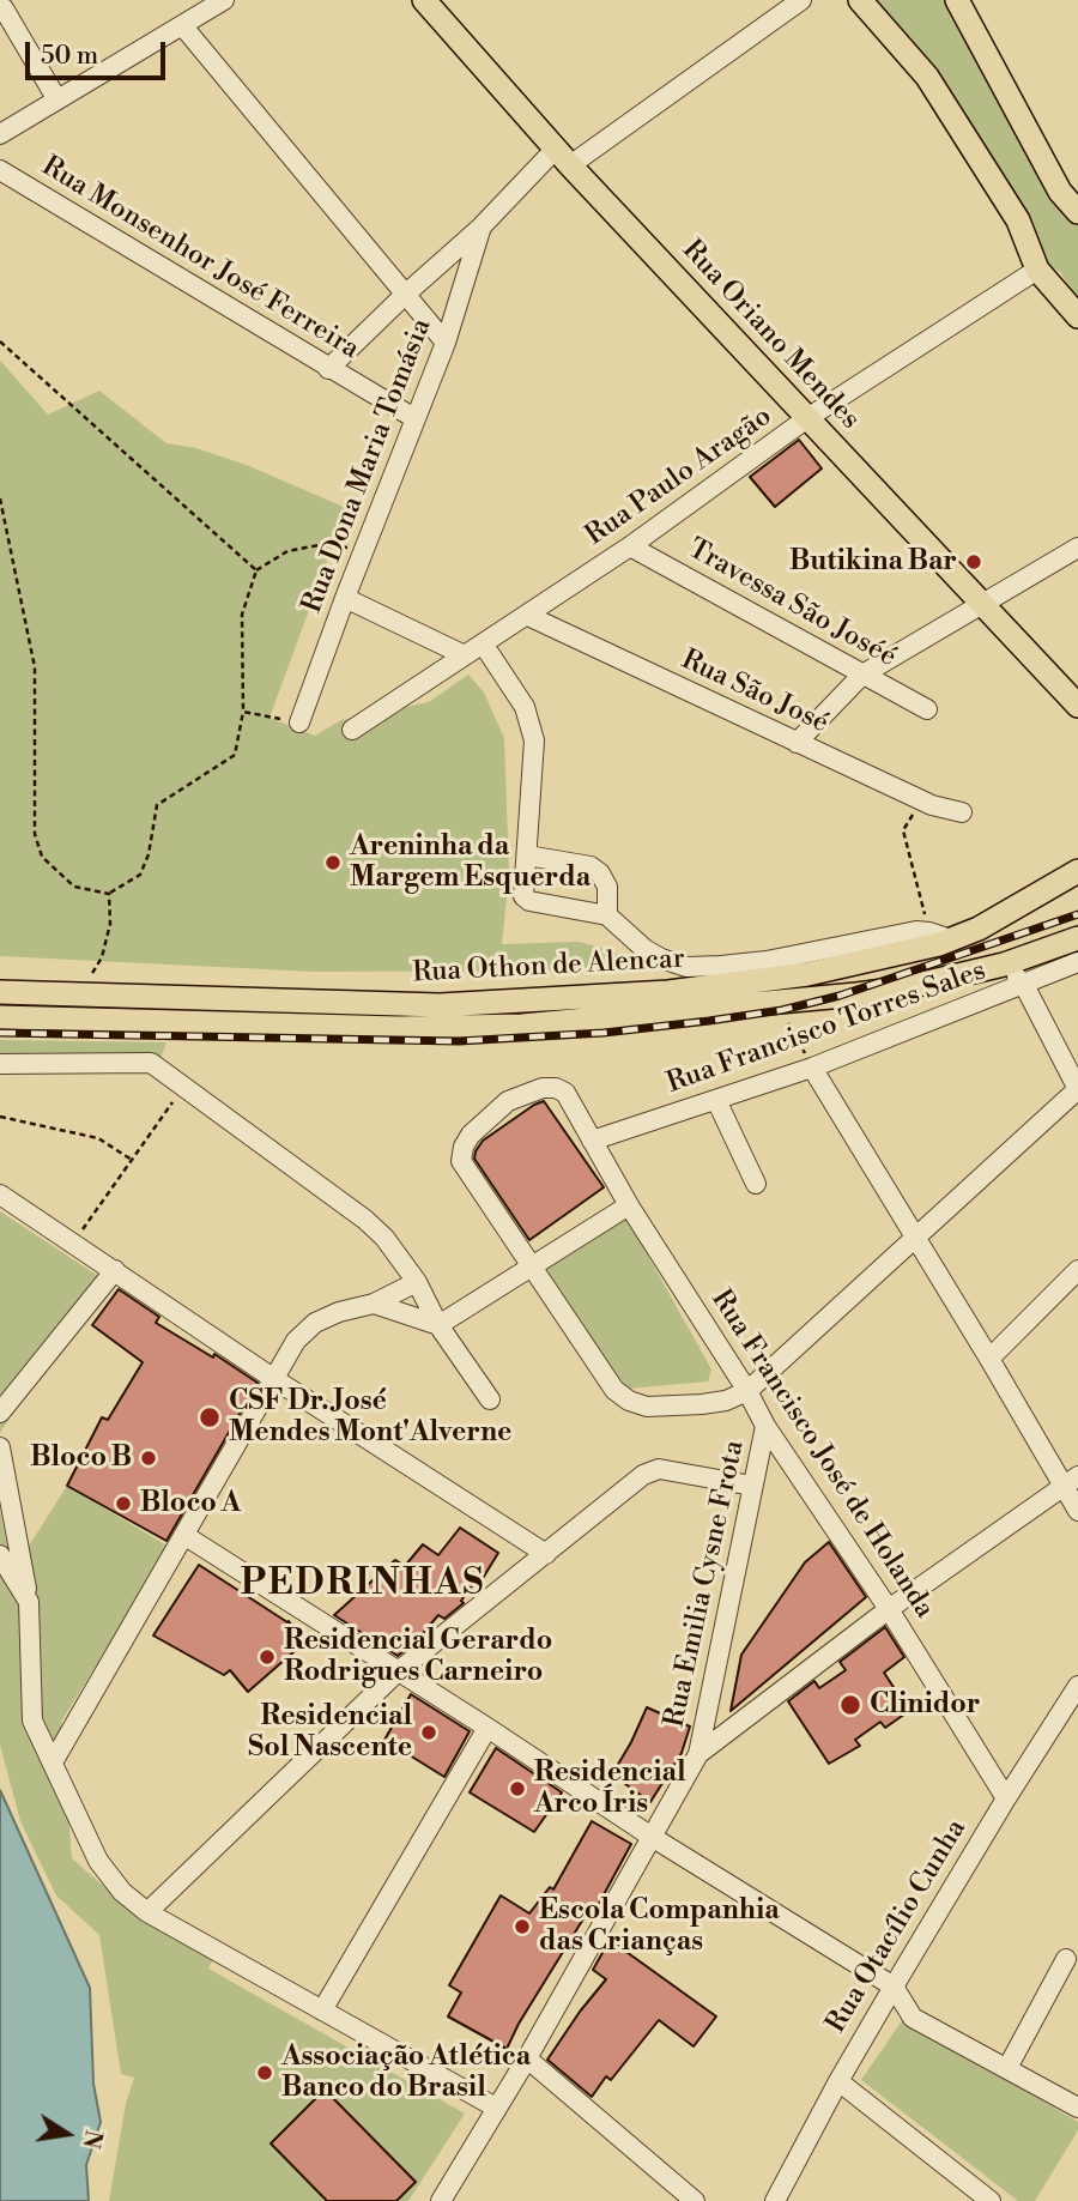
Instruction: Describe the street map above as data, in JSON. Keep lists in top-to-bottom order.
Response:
{
  "streets": {
    "main road": ["Rua Oriano Mendes", "Rua Othon de Alencar"],
    "street": [
      "Rua Monsenhor José Ferreira",
      "Rua Dona Maria Tomásia",
      "Rua Paulo Aragão",
      "Travessa São Joséé",
      "Rua São José",
      "Rua Francisco Torres Sales",
      "Rua Francisco José de Holanda",
      "Rua Emilia Cysne Frota",
      "Rua Otacílio Cunha"
    ]
  },
  "crossings": [
    ["Rua Monsenhor José Ferreira", "Rua Dona Maria Tomásia"],
    ["Rua Oriano Mendes", "Rua Dona Maria Tomásia"],
    ["Rua Oriano Mendes", "Rua Paulo Aragão"],
    ["Rua Paulo Aragão", "Travessa São Joséé"],
    ["Rua Paulo Aragão", "Rua São José"],
    ["Rua Francisco Torres Sales", "Rua Francisco José de Holanda"],
    ["Rua Francisco José de Holanda", "Rua Emilia Cysne Frota"],
    ["Rua Francisco José de Holanda", "Rua Otacílio Cunha"]
  ],
  "districts": ["PEDRINHAS"],
  "places": [
    "Butikina Bar",
    "Areninha da Margem Esquerda",
    "CSF Dr. José Mendes Mont'Alverne",
    "Bloco B",
    "Bloco A",
    "Residencial Gerardo Rodrigues Carneiro",
    "Clinidor",
    "Residencial Sol Nascente",
    "Residencial Arco Íris",
    "Escola Companhia das Crianças",
    "Associação Atlética Banco do Brasil"
  ],
  "scale_bar": "50 m",
  "north": "right"
}
